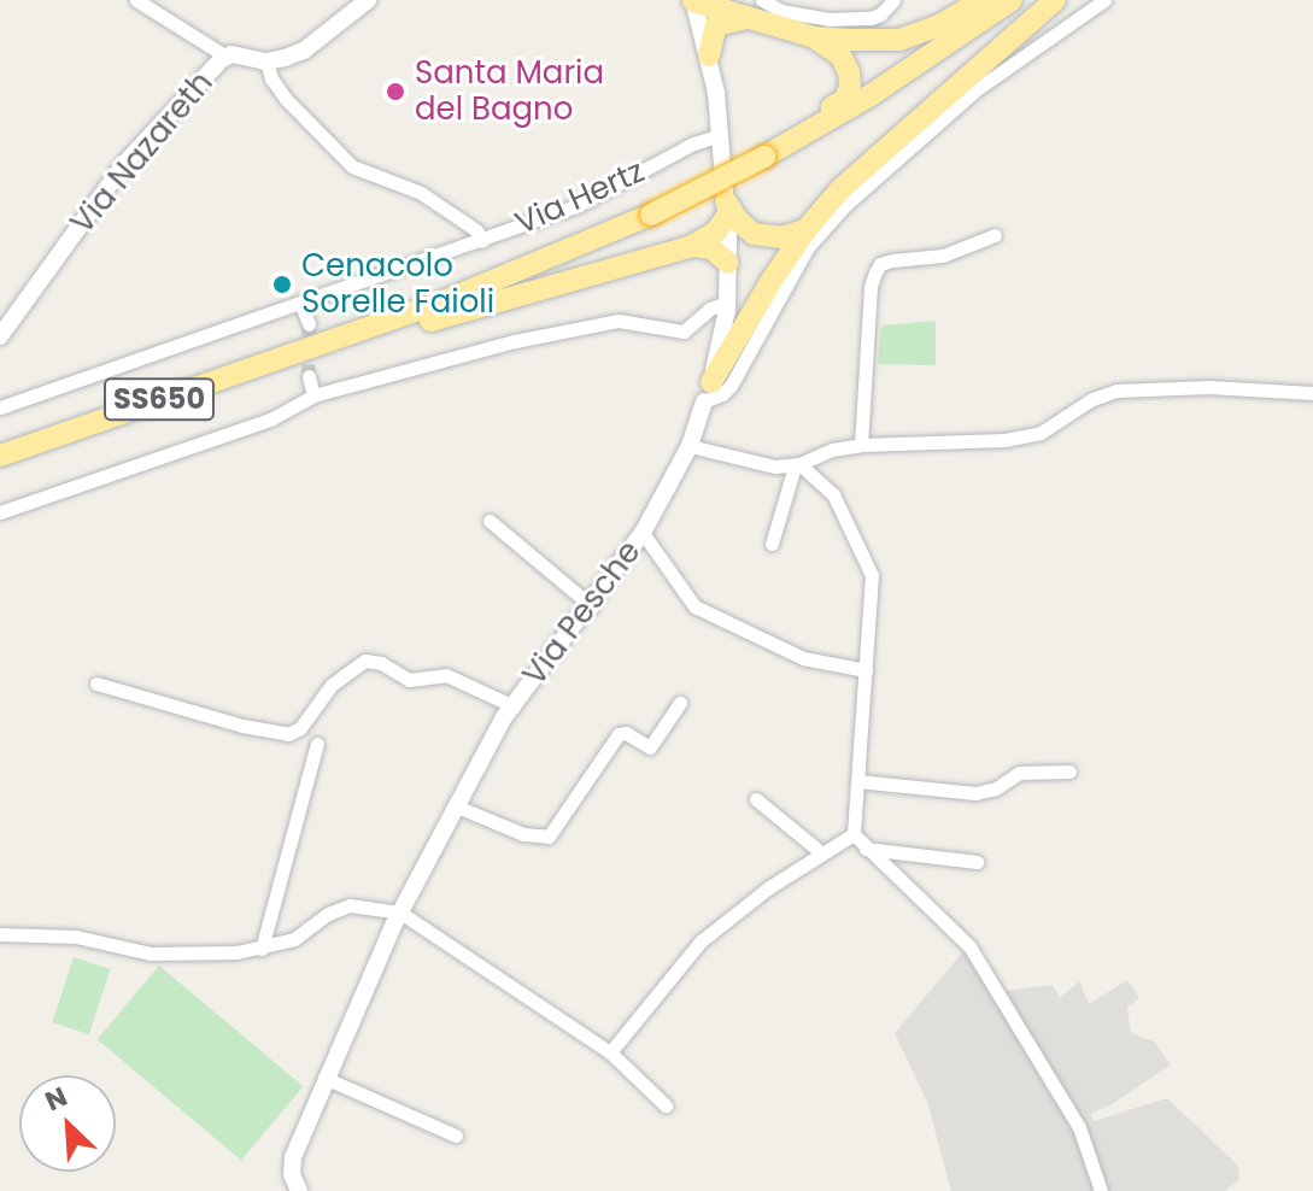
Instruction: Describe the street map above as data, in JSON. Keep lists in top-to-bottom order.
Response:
{
  "streets": {
    "highway": ["SS650"],
    "street": ["Via Nazareth", "Via Hertz", "Via Pesche"]
  },
  "crossings": [
    ["Via Hertz", "Via Pesche"]
  ],
  "places": ["Santa Maria del Bagno", "Cenacolo Sorelle Faioli"],
  "north": "top left"
}
